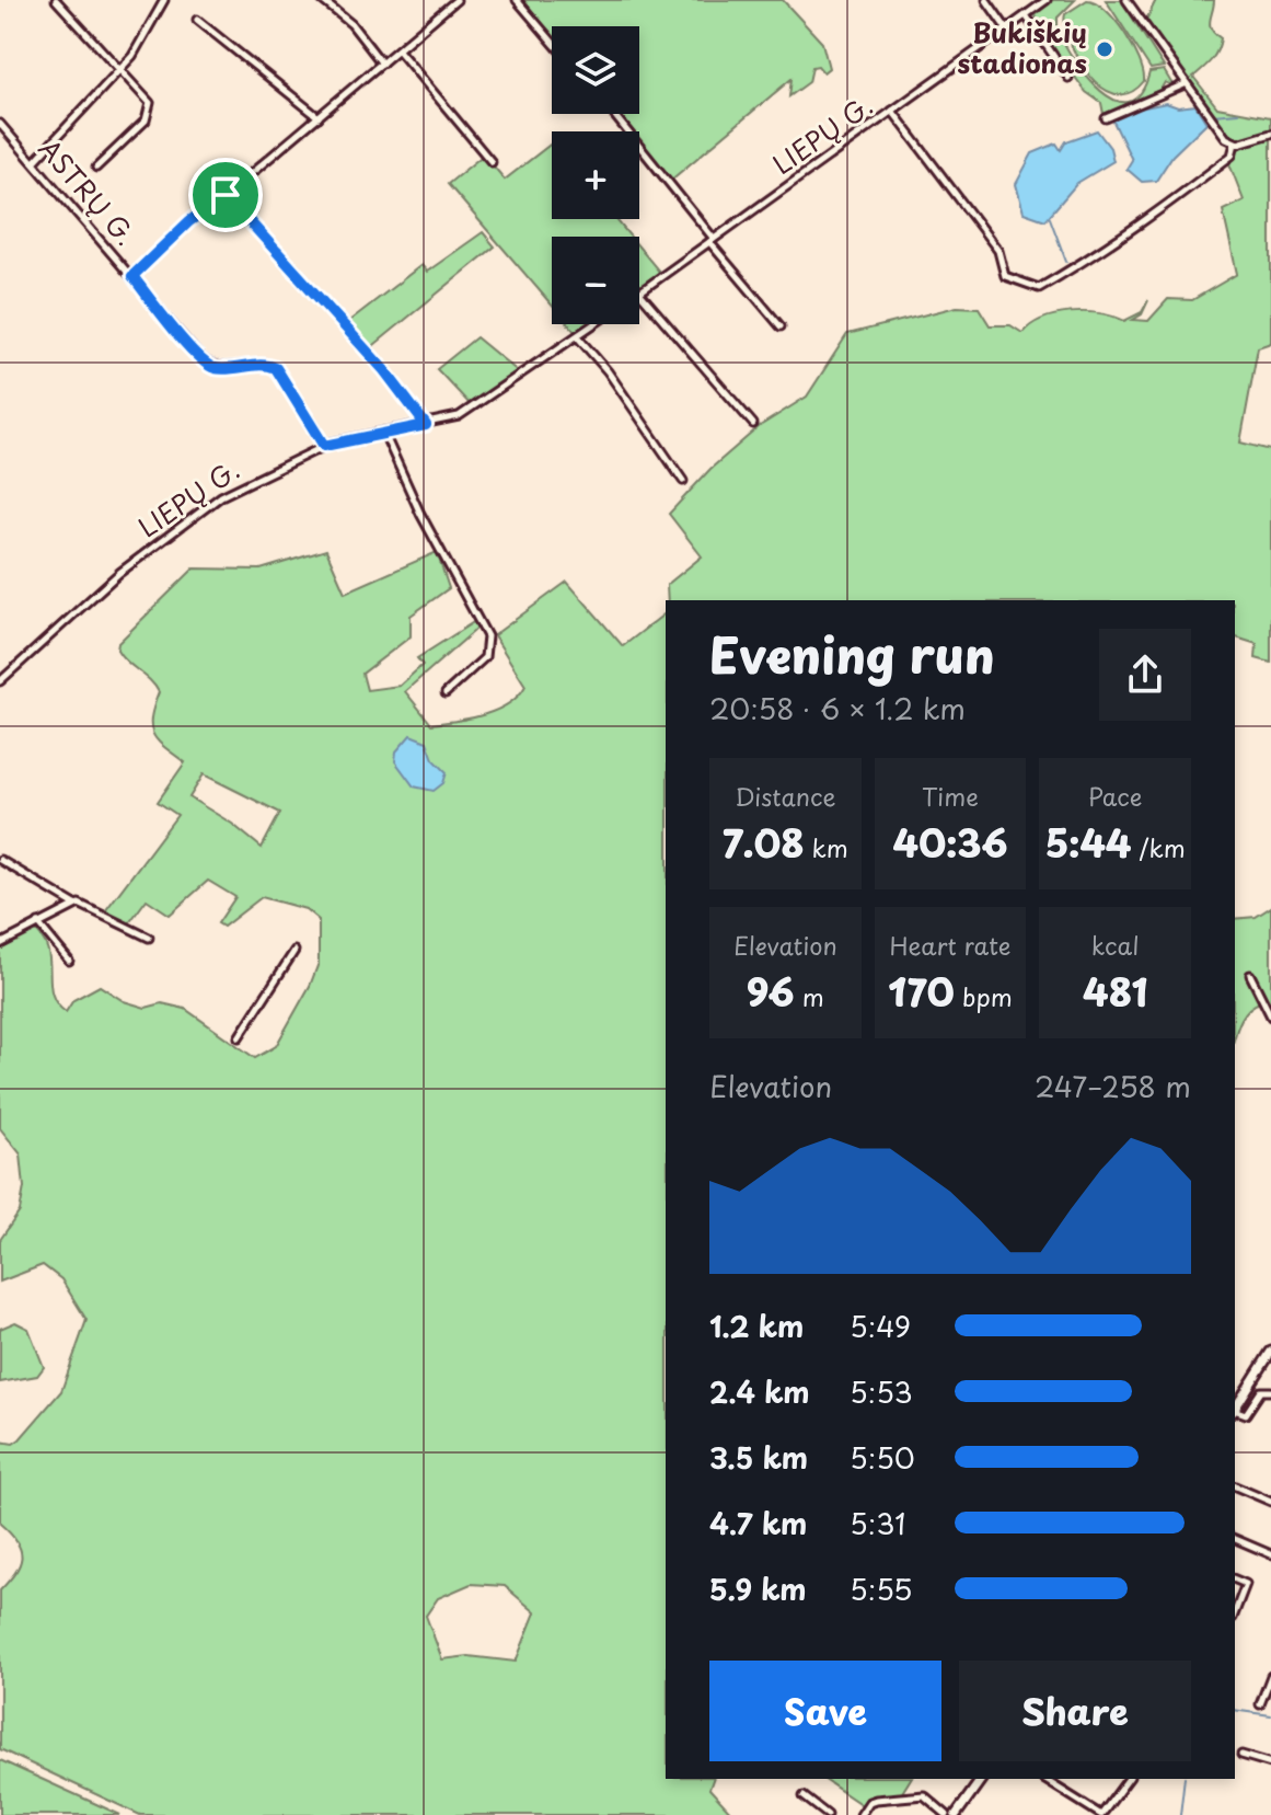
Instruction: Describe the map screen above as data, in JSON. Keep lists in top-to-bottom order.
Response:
{
  "streets": {
    "street": ["LIEPŲ G.", "ASTRŲ G."]
  },
  "crossings": [
    ["LIEPŲ G.", "ASTRŲ G."]
  ],
  "places": ["Bukiškių stadionas"],
  "page": {
    "map_buttons": ["+", "−"],
    "heading": ["Evening run", "20:58 · 6 × 1.2 km"],
    "stats": [
      ["Distance", "7.08 km"],
      ["Time", "40:36"],
      ["Pace", "5:44 /km"],
      ["Elevation", "96 m"],
      ["Heart rate", "170 bpm"],
      ["kcal", "481"]
    ],
    "chart": ["Elevation", "247–258 m"],
    "list": [
      {
        "name": "1.2 km",
        "note": "5:49"
      },
      {
        "name": "2.4 km",
        "note": "5:53"
      },
      {
        "name": "3.5 km",
        "note": "5:50"
      },
      {
        "name": "4.7 km",
        "note": "5:31"
      },
      {
        "name": "5.9 km",
        "note": "5:55"
      }
    ],
    "buttons": ["Save", "Share"]
  }
}
